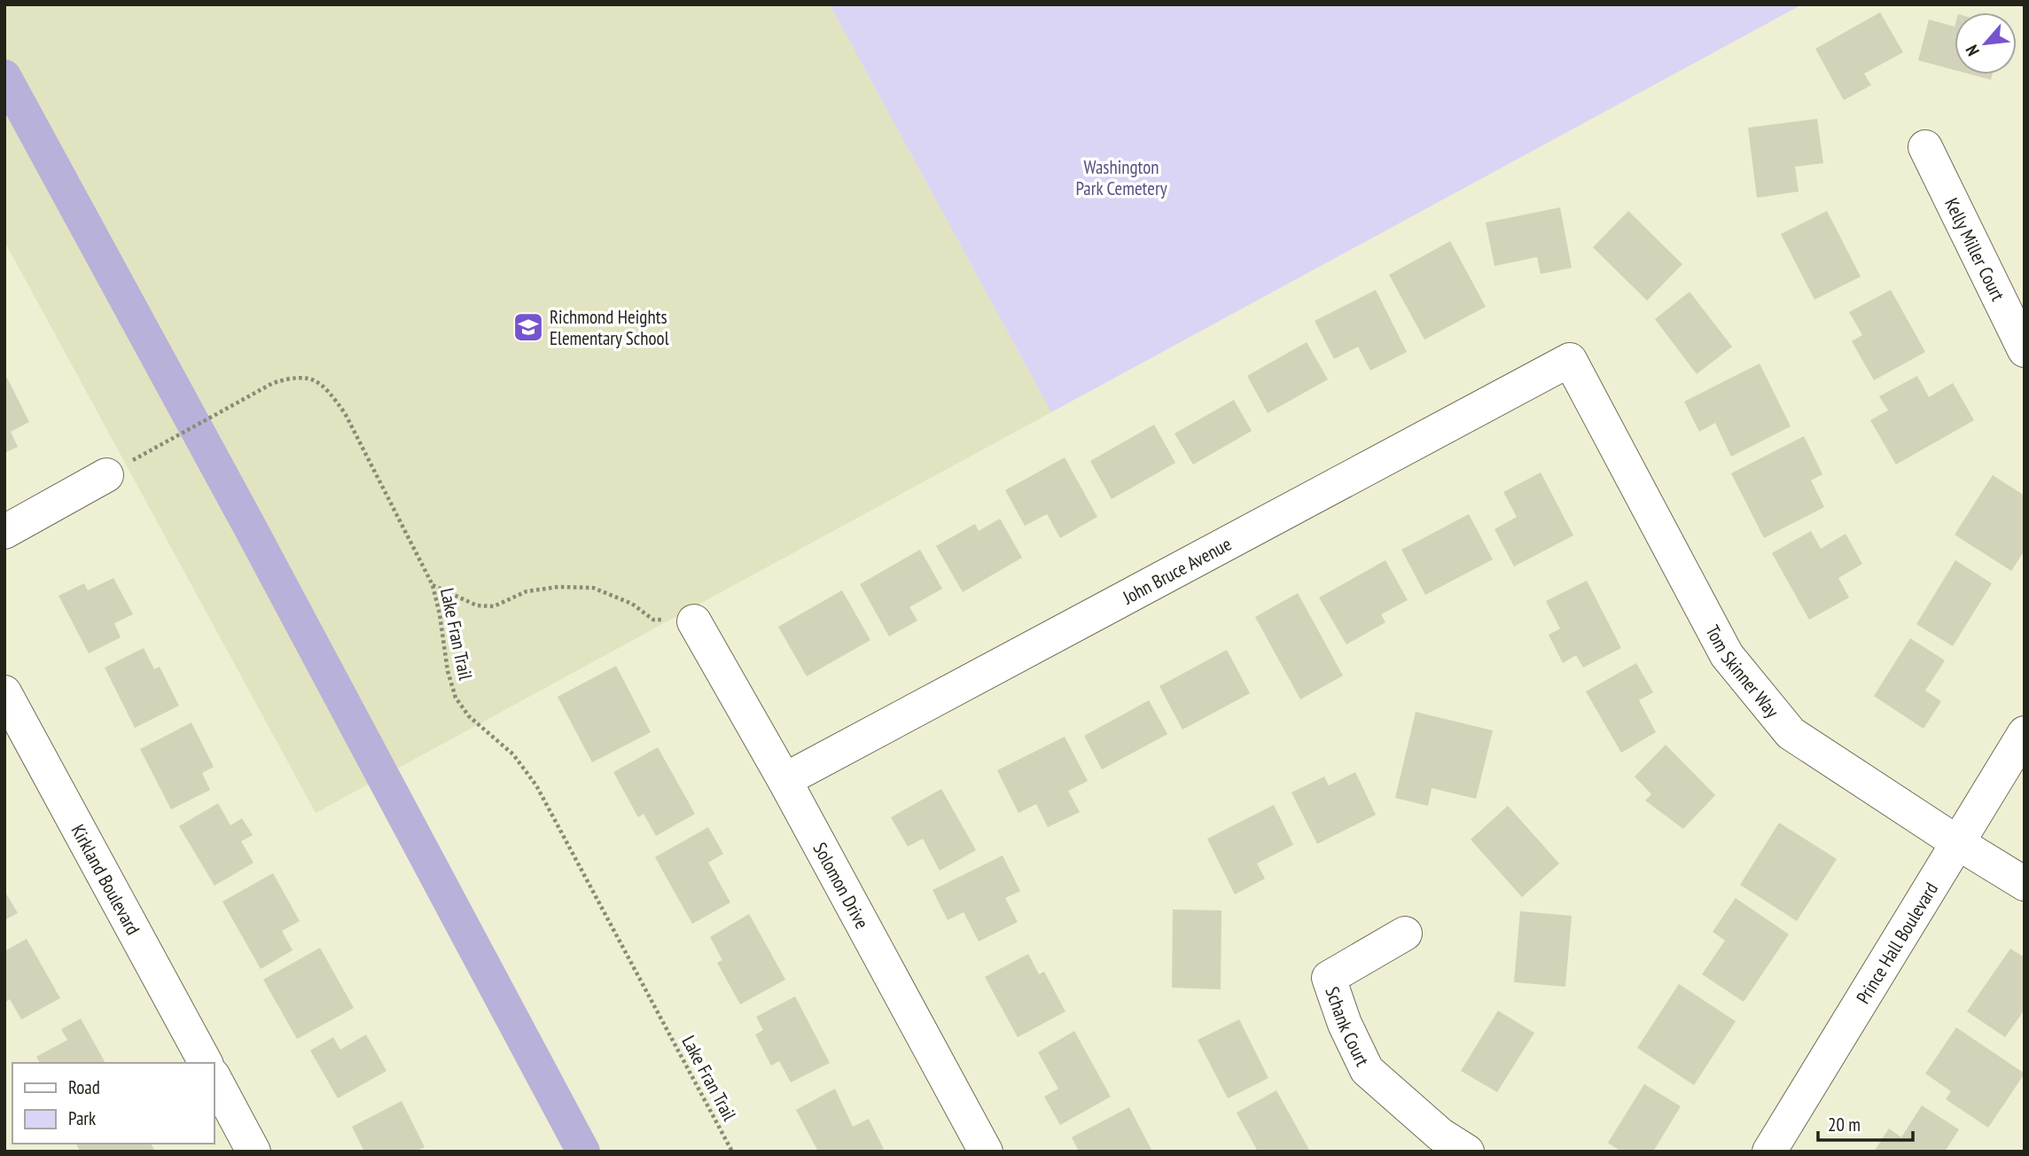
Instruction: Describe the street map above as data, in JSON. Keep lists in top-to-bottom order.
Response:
{
  "streets": {
    "street": [
      "Kelly Miller Court",
      "John Bruce Avenue",
      "Tom Skinner Way",
      "Kirkland Boulevard",
      "Solomon Drive",
      "Prince Hall Boulevard",
      "Schank Court"
    ],
    "path": ["Lake Fran Trail"]
  },
  "crossings": [
    ["John Bruce Avenue", "Tom Skinner Way"],
    ["John Bruce Avenue", "Solomon Drive"],
    ["Tom Skinner Way", "Prince Hall Boulevard"]
  ],
  "parks": ["Washington Park Cemetery"],
  "places": {
    "school or university": ["Richmond Heights Elementary School"]
  },
  "legend": ["Road", "Park"],
  "scale_bar": "20 m",
  "north": "bottom left"
}
